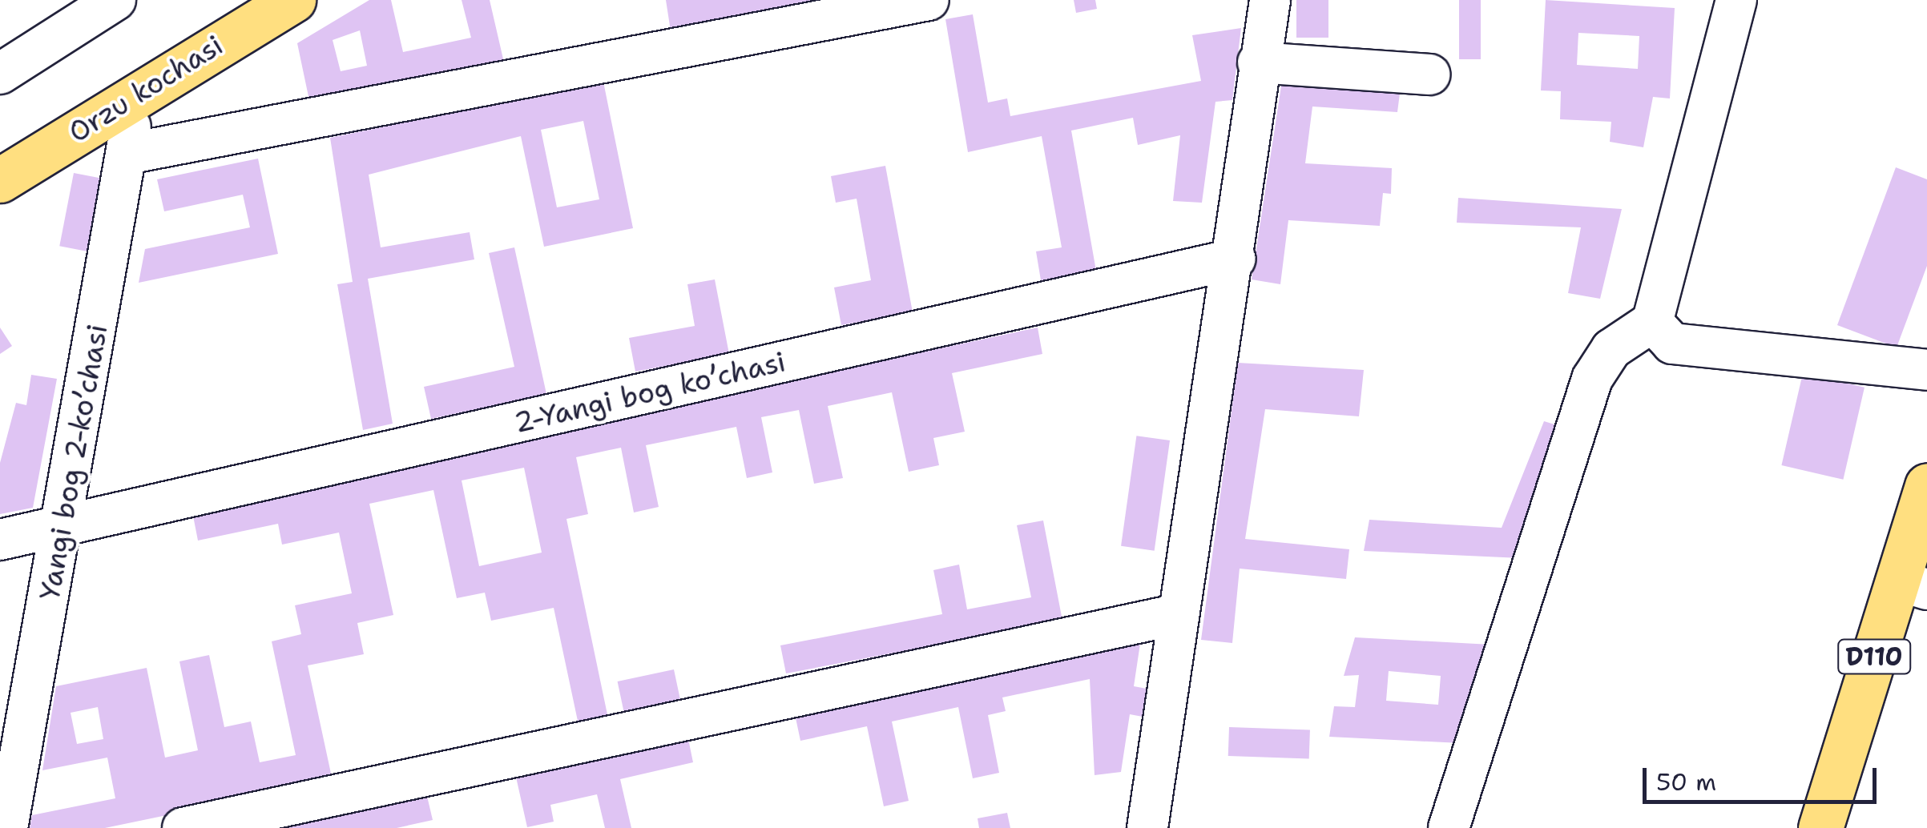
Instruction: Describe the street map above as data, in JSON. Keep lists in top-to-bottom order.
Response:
{
  "streets": {
    "main road": ["Orzu kochasi", "D110"],
    "street": ["2-Yangi bog koʼchasi", "Yangi bog 2-koʼchasi"]
  },
  "crossings": [
    ["Orzu kochasi", "Yangi bog 2-koʼchasi"],
    ["2-Yangi bog koʼchasi", "Yangi bog 2-koʼchasi"]
  ],
  "scale_bar": "50 m"
}
